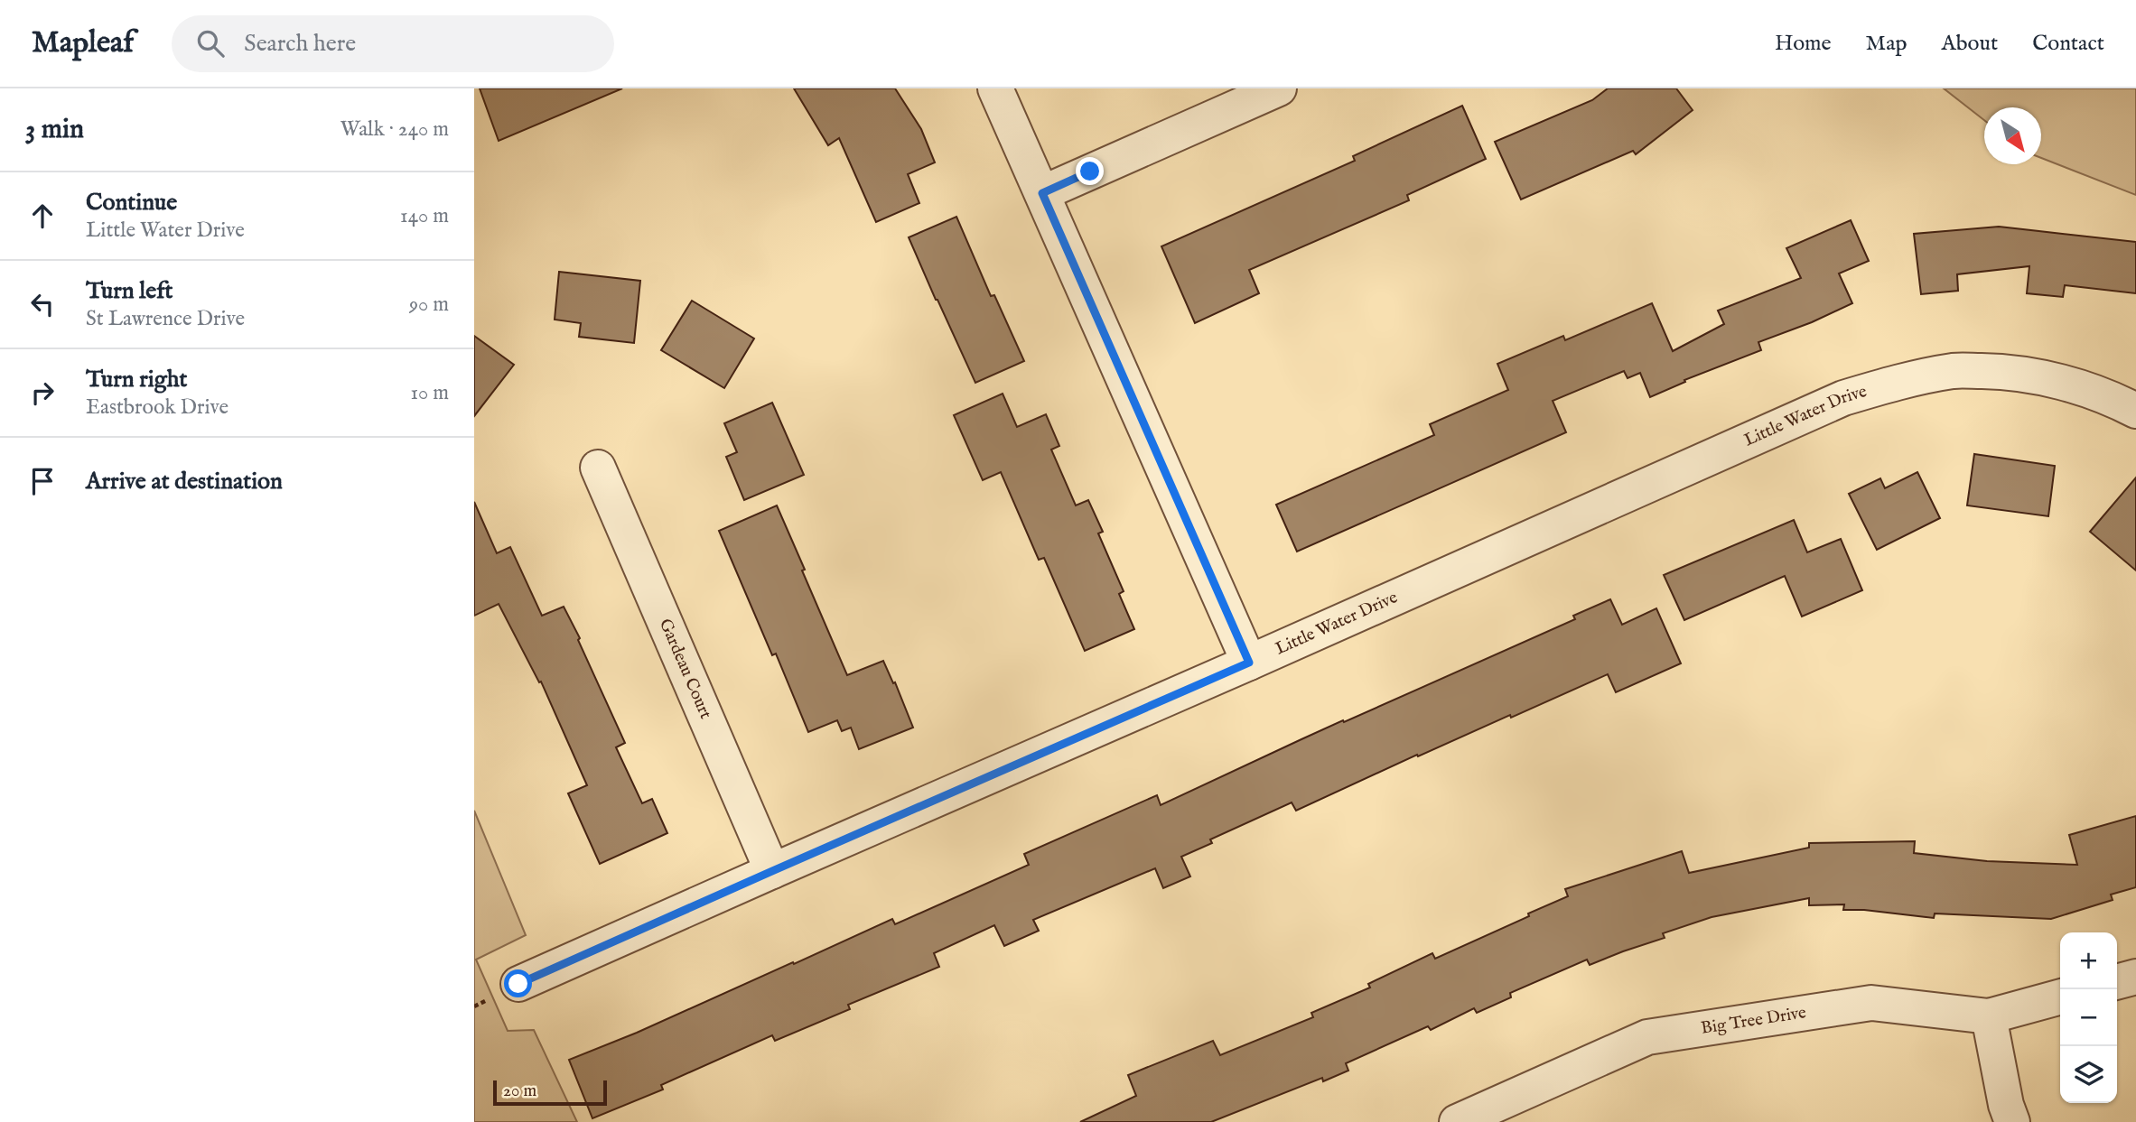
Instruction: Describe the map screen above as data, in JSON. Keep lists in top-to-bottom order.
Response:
{
  "streets": {
    "street": ["Little Water Drive", "Gardeau Court", "Big Tree Drive"]
  },
  "crossings": [
    ["Little Water Drive", "Gardeau Court"]
  ],
  "scale_bar": "20 m",
  "north": "bottom right",
  "page": {
    "header": "Mapleaf",
    "search": "Search here",
    "nav": [
      "Home",
      "Map",
      "About",
      "Contact"
    ],
    "heading": ["3 min", "Walk · 240 m"],
    "list": [
      ["Continue", "Little Water Drive", "140 m"],
      ["Turn left", "St Lawrence Drive", "90 m"],
      ["Turn right", "Eastbrook Drive", "10 m"],
      "Arrive at destination"
    ],
    "map_buttons": ["+", "−"],
    "scale": "20 m"
  }
}
